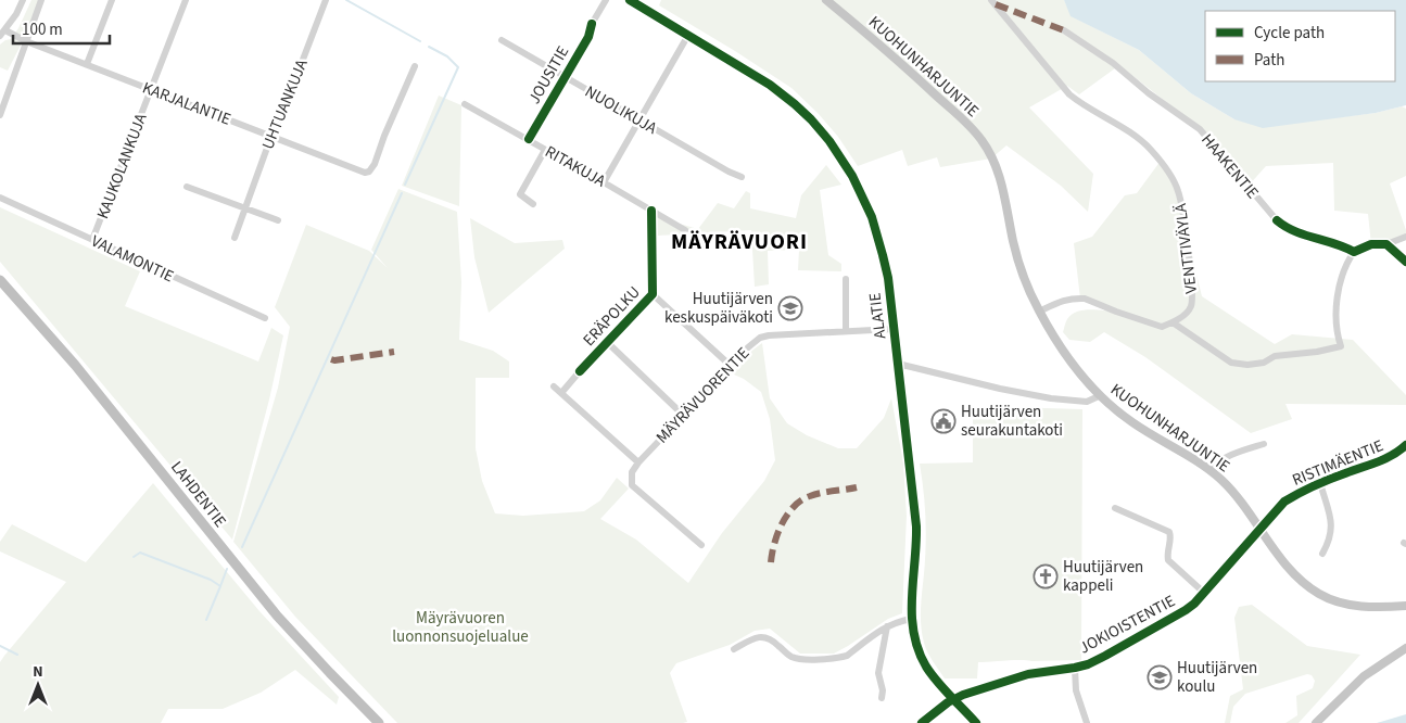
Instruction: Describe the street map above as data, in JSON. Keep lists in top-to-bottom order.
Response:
{
  "streets": {
    "highway": ["LAHDENTIE"],
    "main road": ["KUOHUNHARJUNTIE"],
    "street": [
      "KARJALANTIE",
      "UHTUANKUJA",
      "NUOLIKUJA",
      "KAUKOLANKUJA",
      "RITAKUJA",
      "HAAKENTIE",
      "VENTTIVÄYLÄ",
      "VALAMONTIE",
      "ALATIE",
      "MÄYRÄVUORENTIE",
      "RISTIMÄENTIE",
      "JOKIOISTENTIE"
    ],
    "cycle path": ["JOUSITIE", "ERÄPOLKU"]
  },
  "crossings": [
    ["KUOHUNHARJUNTIE", "RISTIMÄENTIE"],
    ["KUOHUNHARJUNTIE", "JOKIOISTENTIE"],
    ["KARJALANTIE", "UHTUANKUJA"],
    ["KARJALANTIE", "KAUKOLANKUJA"],
    ["KAUKOLANKUJA", "VALAMONTIE"],
    ["ALATIE", "MÄYRÄVUORENTIE"],
    ["ALATIE", "JOKIOISTENTIE"],
    ["RISTIMÄENTIE", "JOKIOISTENTIE"]
  ],
  "districts": ["MÄYRÄVUORI"],
  "parks": ["Mäyrävuoren luonnonsuojelualue"],
  "places": {
    "school or university": ["Huutijärven keskuspäiväkoti", "Huutijärven koulu"],
    "public building": ["Huutijärven seurakuntakoti"],
    "church": ["Huutijärven kappeli"]
  },
  "legend": ["Cycle path", "Path"],
  "scale_bar": "100 m",
  "north": "top"
}
